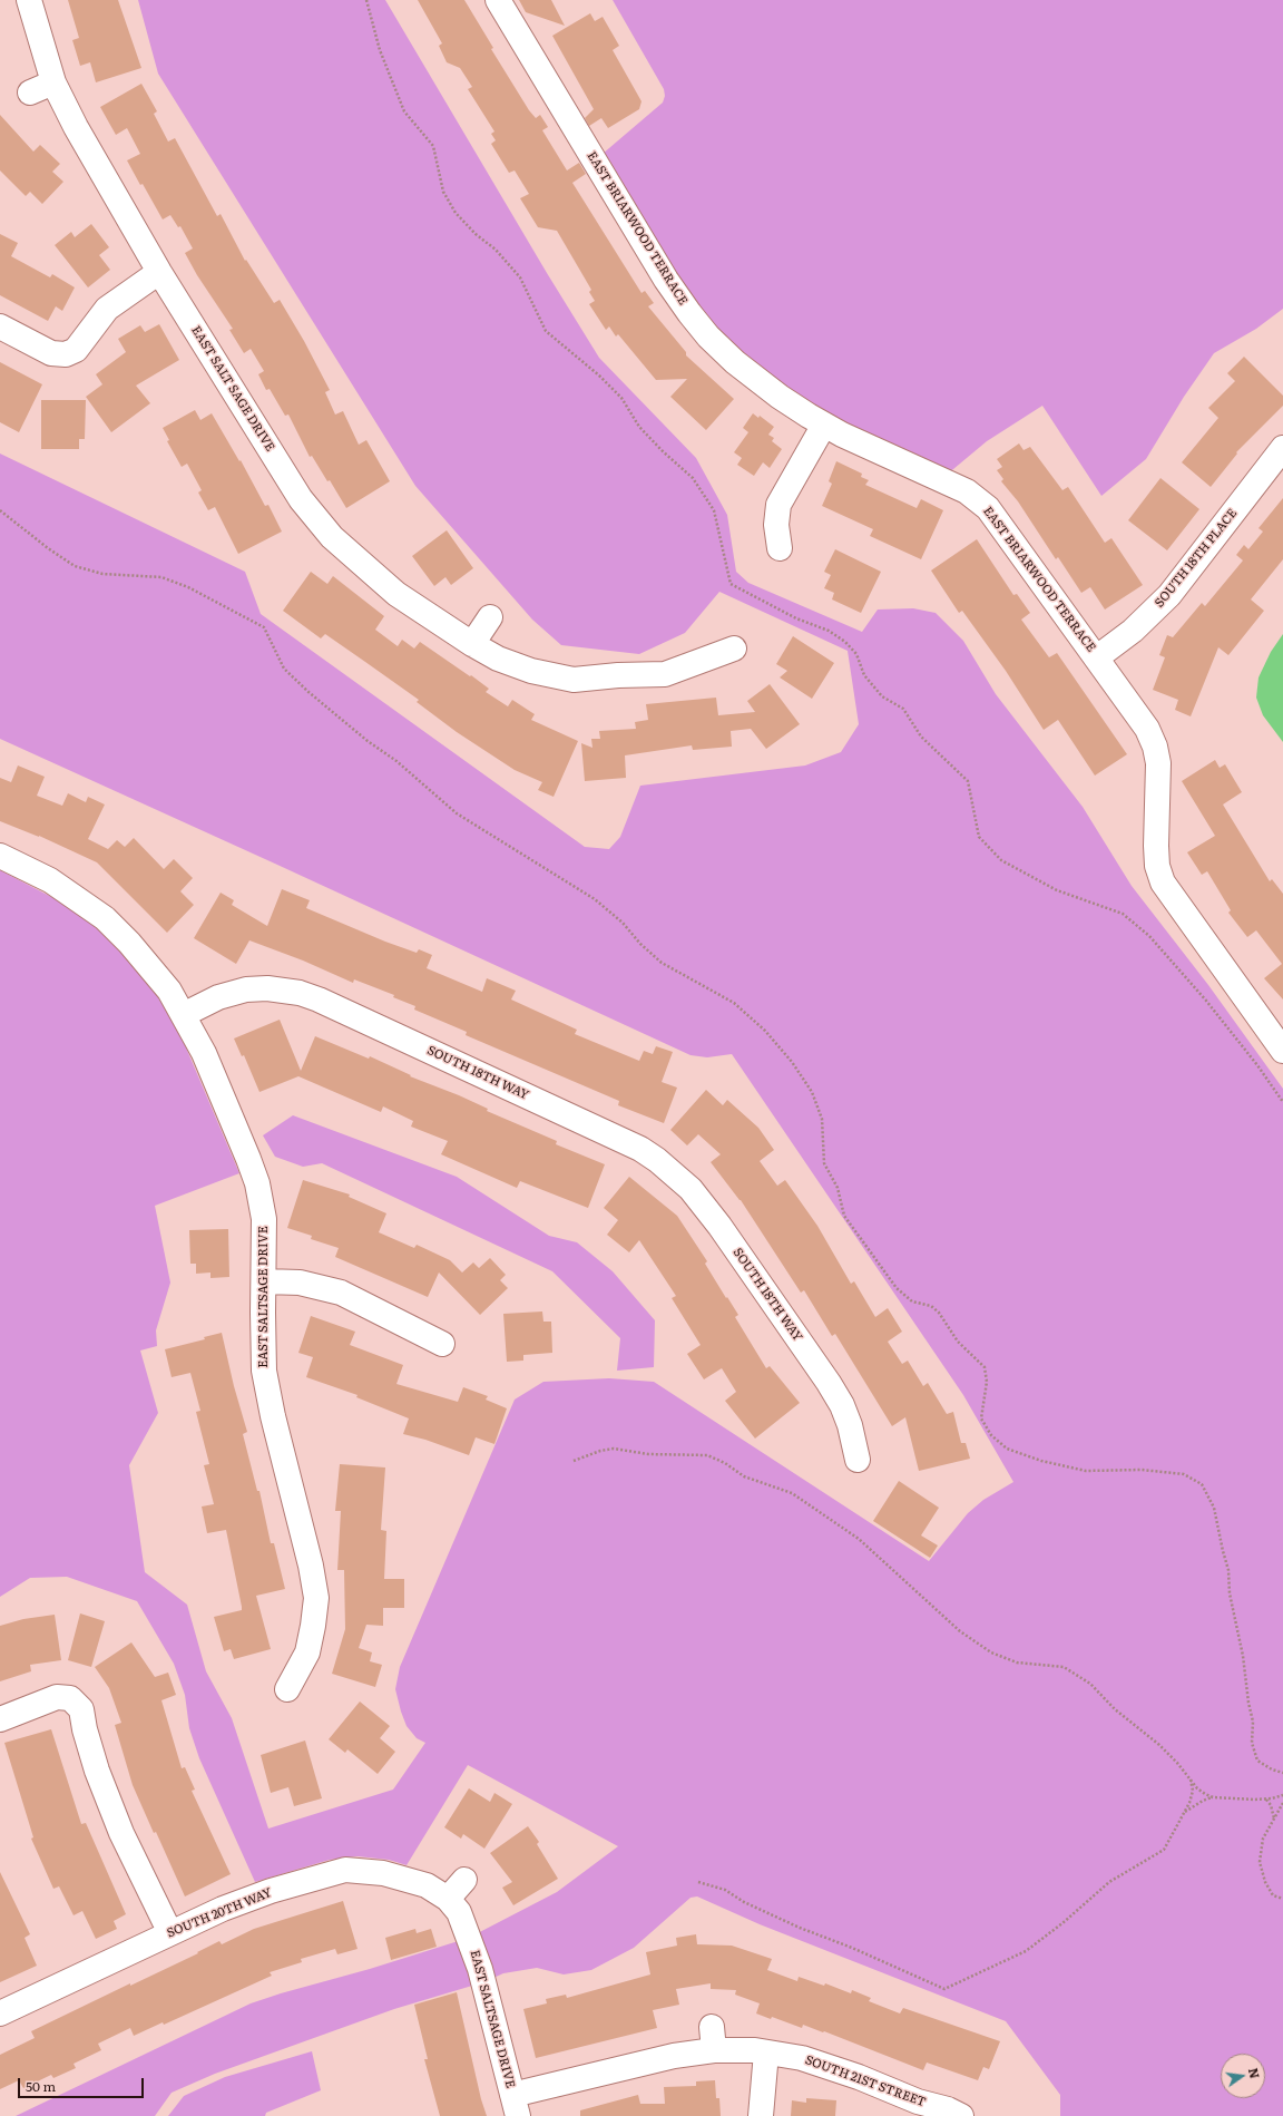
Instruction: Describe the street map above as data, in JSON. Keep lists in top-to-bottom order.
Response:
{
  "streets": {
    "street": [
      "EAST BRIARWOOD TERRACE",
      "EAST SALT SAGE DRIVE",
      "SOUTH 18TH PLACE",
      "SOUTH 18TH WAY",
      "EAST SALTSAGE DRIVE",
      "SOUTH 20TH WAY",
      "SOUTH 21ST STREET"
    ]
  },
  "crossings": [
    ["EAST BRIARWOOD TERRACE", "SOUTH 18TH PLACE"],
    ["SOUTH 18TH WAY", "EAST SALTSAGE DRIVE"],
    ["EAST SALTSAGE DRIVE", "SOUTH 20TH WAY"],
    ["EAST SALTSAGE DRIVE", "SOUTH 21ST STREET"]
  ],
  "scale_bar": "50 m",
  "north": "right"
}
